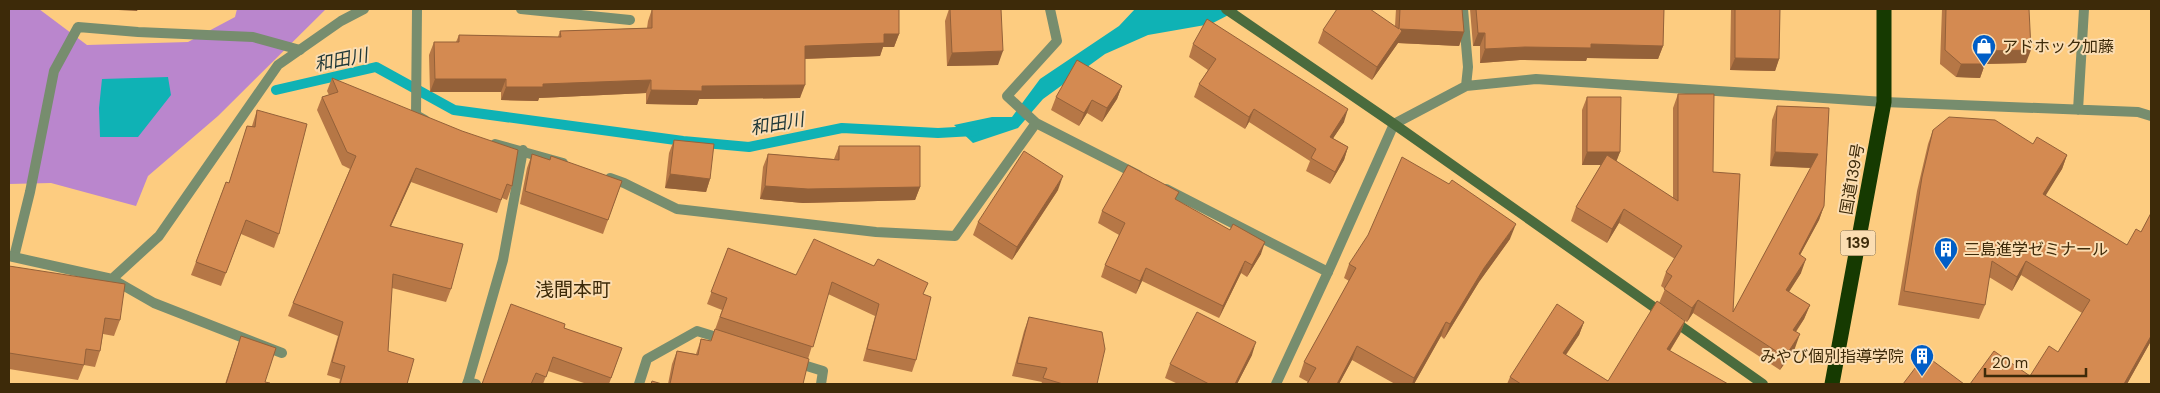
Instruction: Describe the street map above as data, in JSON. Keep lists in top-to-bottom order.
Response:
{
  "streets": {
    "highway": ["国道139号", "139"]
  },
  "districts": ["浅間本町"],
  "water": ["和田川"],
  "places": {
    "shop": ["アドホック加藤"],
    "building": ["三島進学ゼミナール", "みやび個別指導学院"]
  },
  "scale_bar": "20 m"
}
